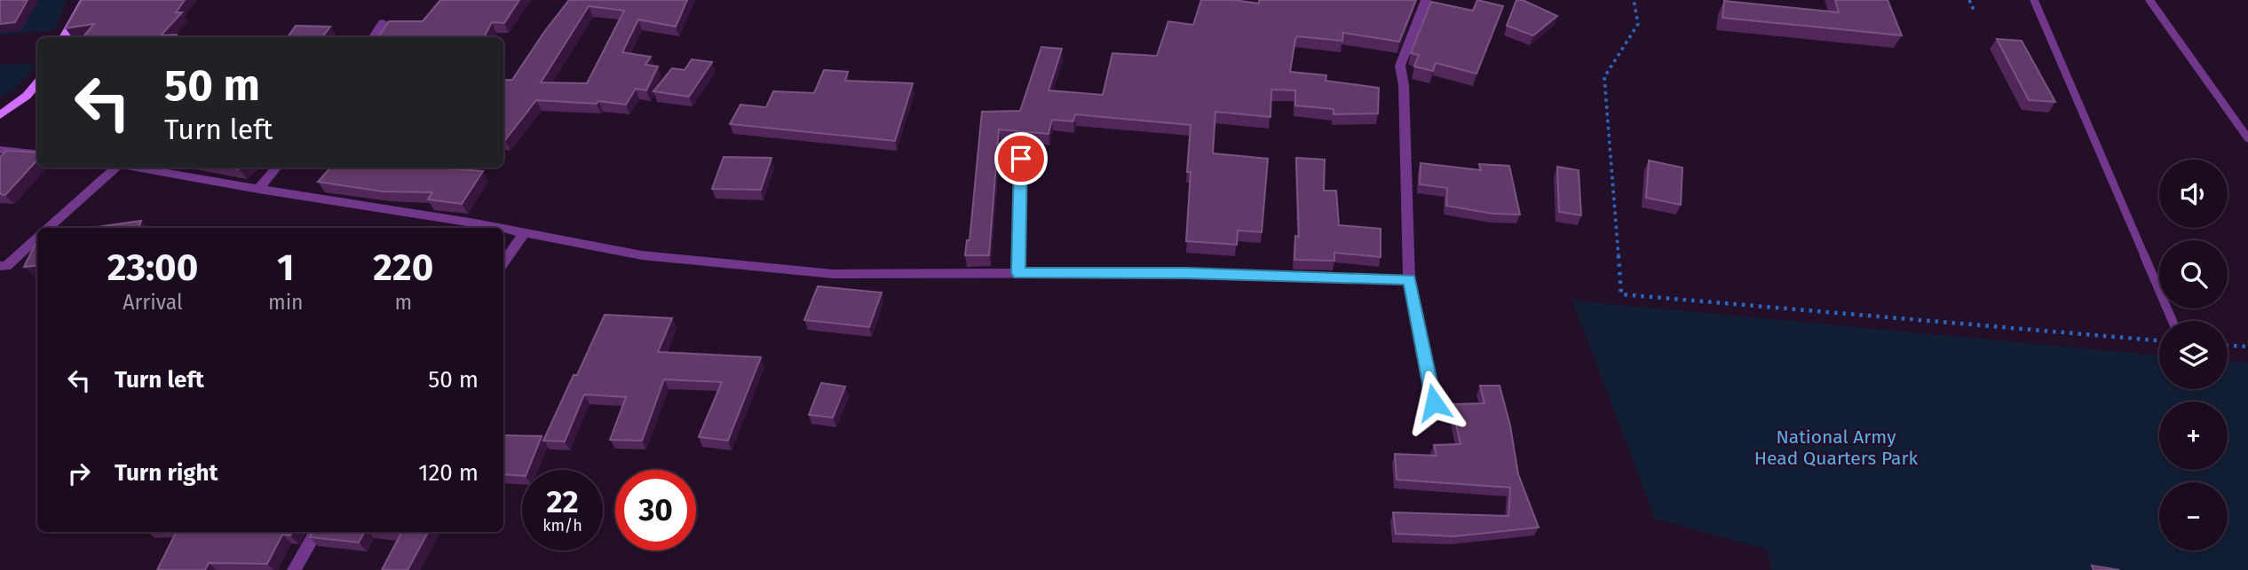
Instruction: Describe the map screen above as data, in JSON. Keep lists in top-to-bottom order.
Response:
{
  "parks": ["National Army Head Quarters Park"],
  "page": {
    "turn": ["50 m", "Turn left"],
    "map_buttons": ["+", "−"],
    "eta": [
      "23:00",
      "Arrival",
      "1",
      "min",
      "220",
      "m"
    ],
    "list": [
      {
        "name": "Turn left",
        "value": "50 m"
      },
      {
        "name": "Turn right",
        "value": "120 m"
      }
    ],
    "speed": "22 km/h",
    "limit": "30"
  }
}
